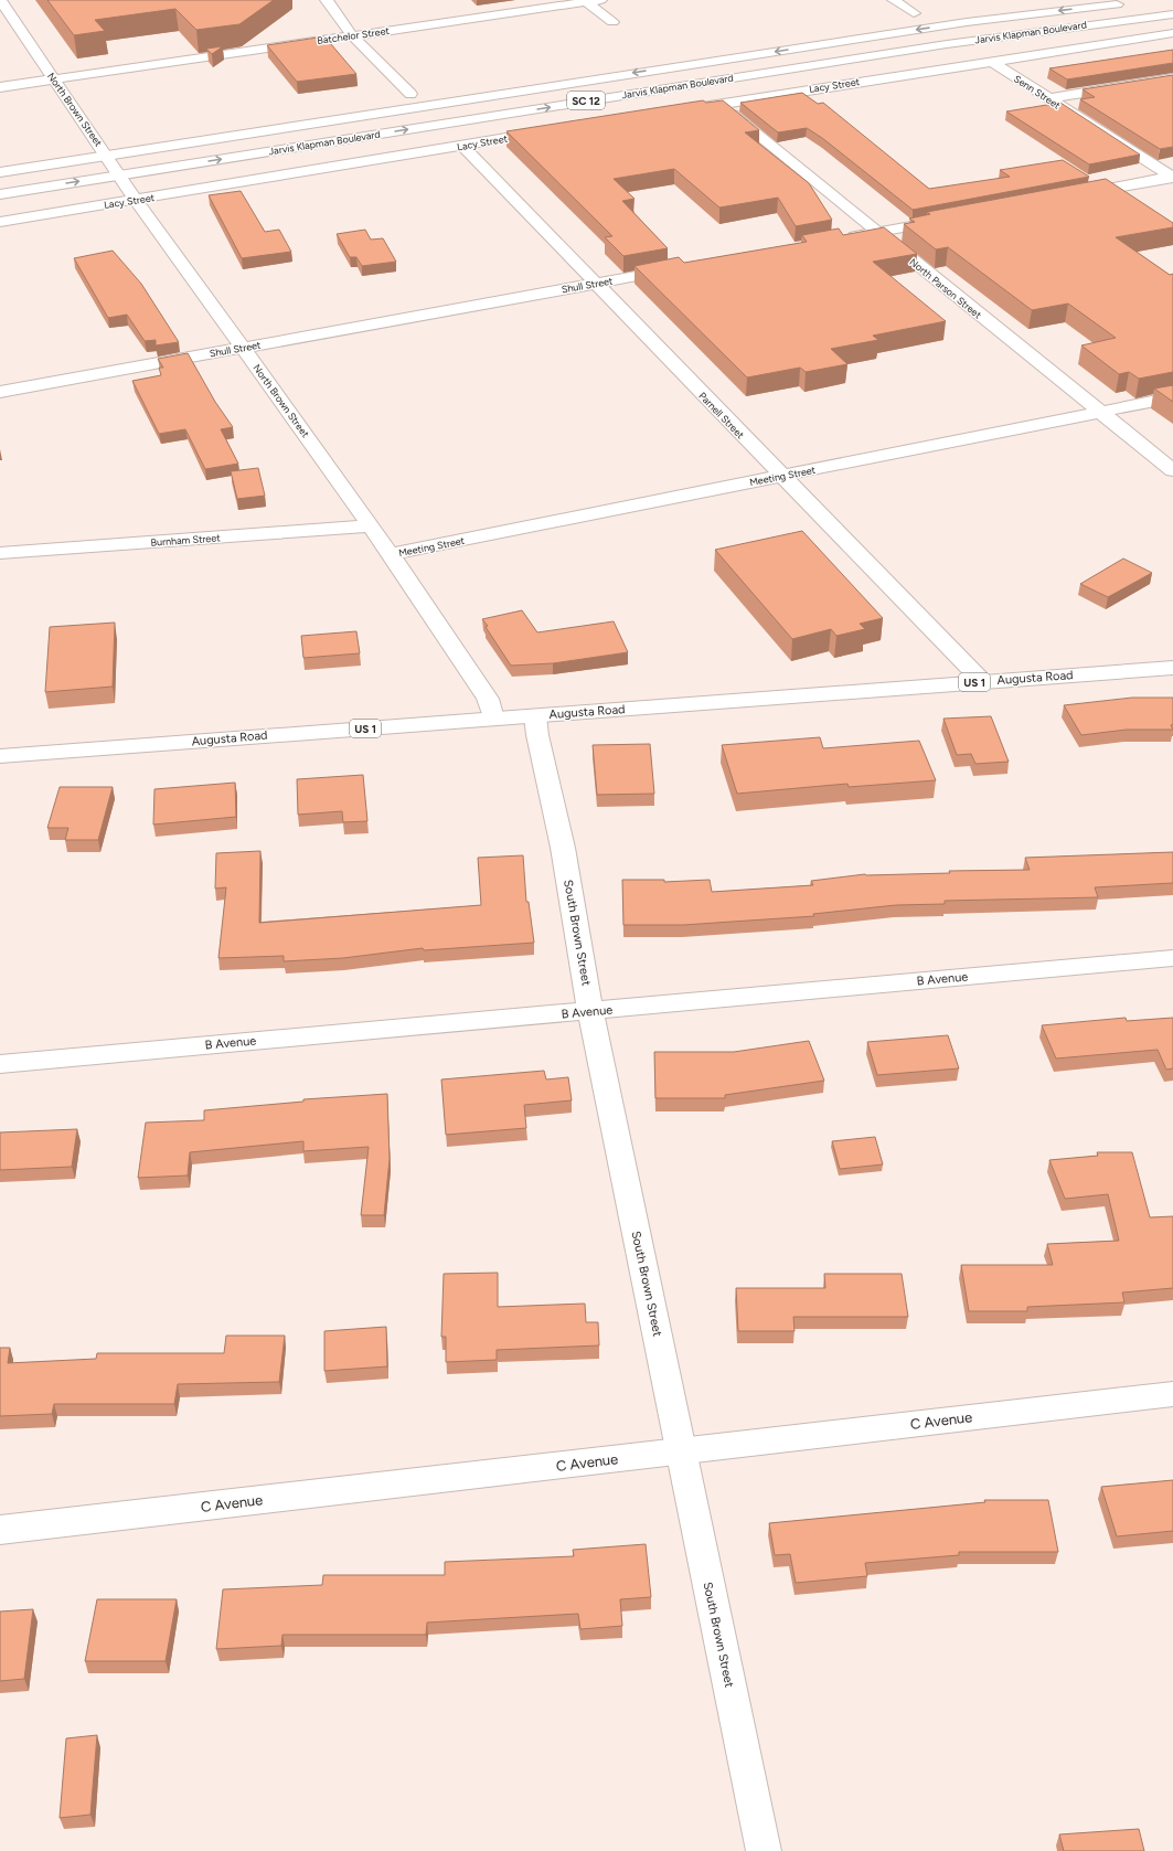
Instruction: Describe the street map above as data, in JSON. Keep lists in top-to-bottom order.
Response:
{
  "streets": {
    "main road": [
      "Jarvis Klapman Boulevard",
      "Batchelor Street",
      "Lacy Street",
      "Senn Street",
      "SC 12",
      "North Brown Street",
      "Shull Street",
      "North Parson Street",
      "Parnell Street",
      "Meeting Street",
      "Burnham Street",
      "Augusta Road",
      "US 1",
      "South Brown Street",
      "B Avenue",
      "C Avenue"
    ]
  },
  "crossings": [
    ["Jarvis Klapman Boulevard", "North Brown Street"],
    ["Batchelor Street", "North Brown Street"],
    ["Lacy Street", "Senn Street"],
    ["Lacy Street", "North Brown Street"],
    ["Lacy Street", "North Parson Street"],
    ["Lacy Street", "Parnell Street"],
    ["North Brown Street", "Shull Street"],
    ["North Brown Street", "Meeting Street"],
    ["North Brown Street", "Burnham Street"],
    ["North Brown Street", "Augusta Road"],
    ["Shull Street", "Parnell Street"],
    ["North Parson Street", "Meeting Street"],
    ["Parnell Street", "Meeting Street"],
    ["Parnell Street", "Augusta Road"],
    ["Augusta Road", "South Brown Street"],
    ["South Brown Street", "B Avenue"],
    ["South Brown Street", "C Avenue"]
  ]
}
